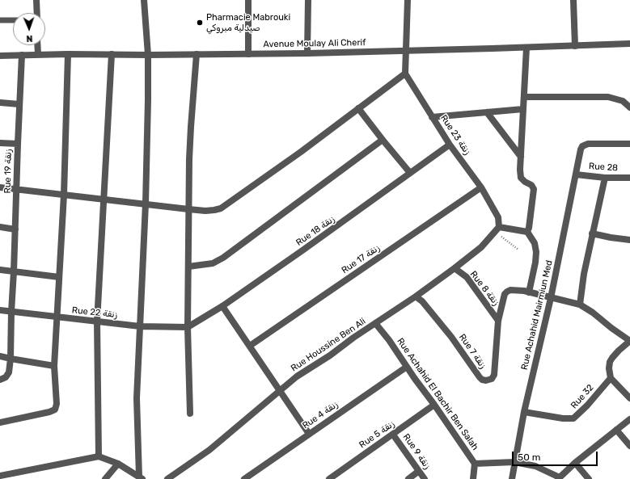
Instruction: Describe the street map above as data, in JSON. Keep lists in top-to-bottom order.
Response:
{
  "streets": {
    "street": [
      "Avenue Moulay Ali Cherif",
      "Rue 23 زنقة",
      "Rue 28",
      "Rue 19 زنقة",
      "Rue 18 زنقة",
      "Rue 17 زنقة",
      "Rue 8 زنقة",
      "Rue 22 زنقة",
      "Rue Achahid Mairmiun Med",
      "Rue Houssine Ben Ali",
      "Rue 7 زنقة",
      "Rue Achahid El Bachir Ben Salah",
      "Rue 32",
      "Rue 4 زنقة",
      "Rue 5 زنقة",
      "Rue 9 زنقة"
    ]
  },
  "crossings": [
    ["Avenue Moulay Ali Cherif", "Rue 19 زنقة"],
    ["Rue 23 زنقة", "Rue 18 زنقة"],
    ["Rue 23 زنقة", "Rue 17 زنقة"],
    ["Rue 23 زنقة", "Rue Houssine Ben Ali"],
    ["Rue 28", "Rue Achahid Mairmiun Med"],
    ["Rue 19 زنقة", "Rue 22 زنقة"],
    ["Rue 18 زنقة", "Rue 22 زنقة"],
    ["Rue 8 زنقة", "Rue Houssine Ben Ali"],
    ["Rue 8 زنقة", "Rue 7 زنقة"],
    ["Rue Achahid Mairmiun Med", "Rue 32"],
    ["Rue Houssine Ben Ali", "Rue 7 زنقة"],
    ["Rue Houssine Ben Ali", "Rue Achahid El Bachir Ben Salah"],
    ["Rue Achahid El Bachir Ben Salah", "Rue 4 زنقة"],
    ["Rue Achahid El Bachir Ben Salah", "Rue 5 زنقة"],
    ["Rue 5 زنقة", "Rue 9 زنقة"]
  ],
  "places": ["Pharmacie Mabrouki صيدلية مبروكي"],
  "scale_bar": "50 m",
  "north": "bottom"
}
